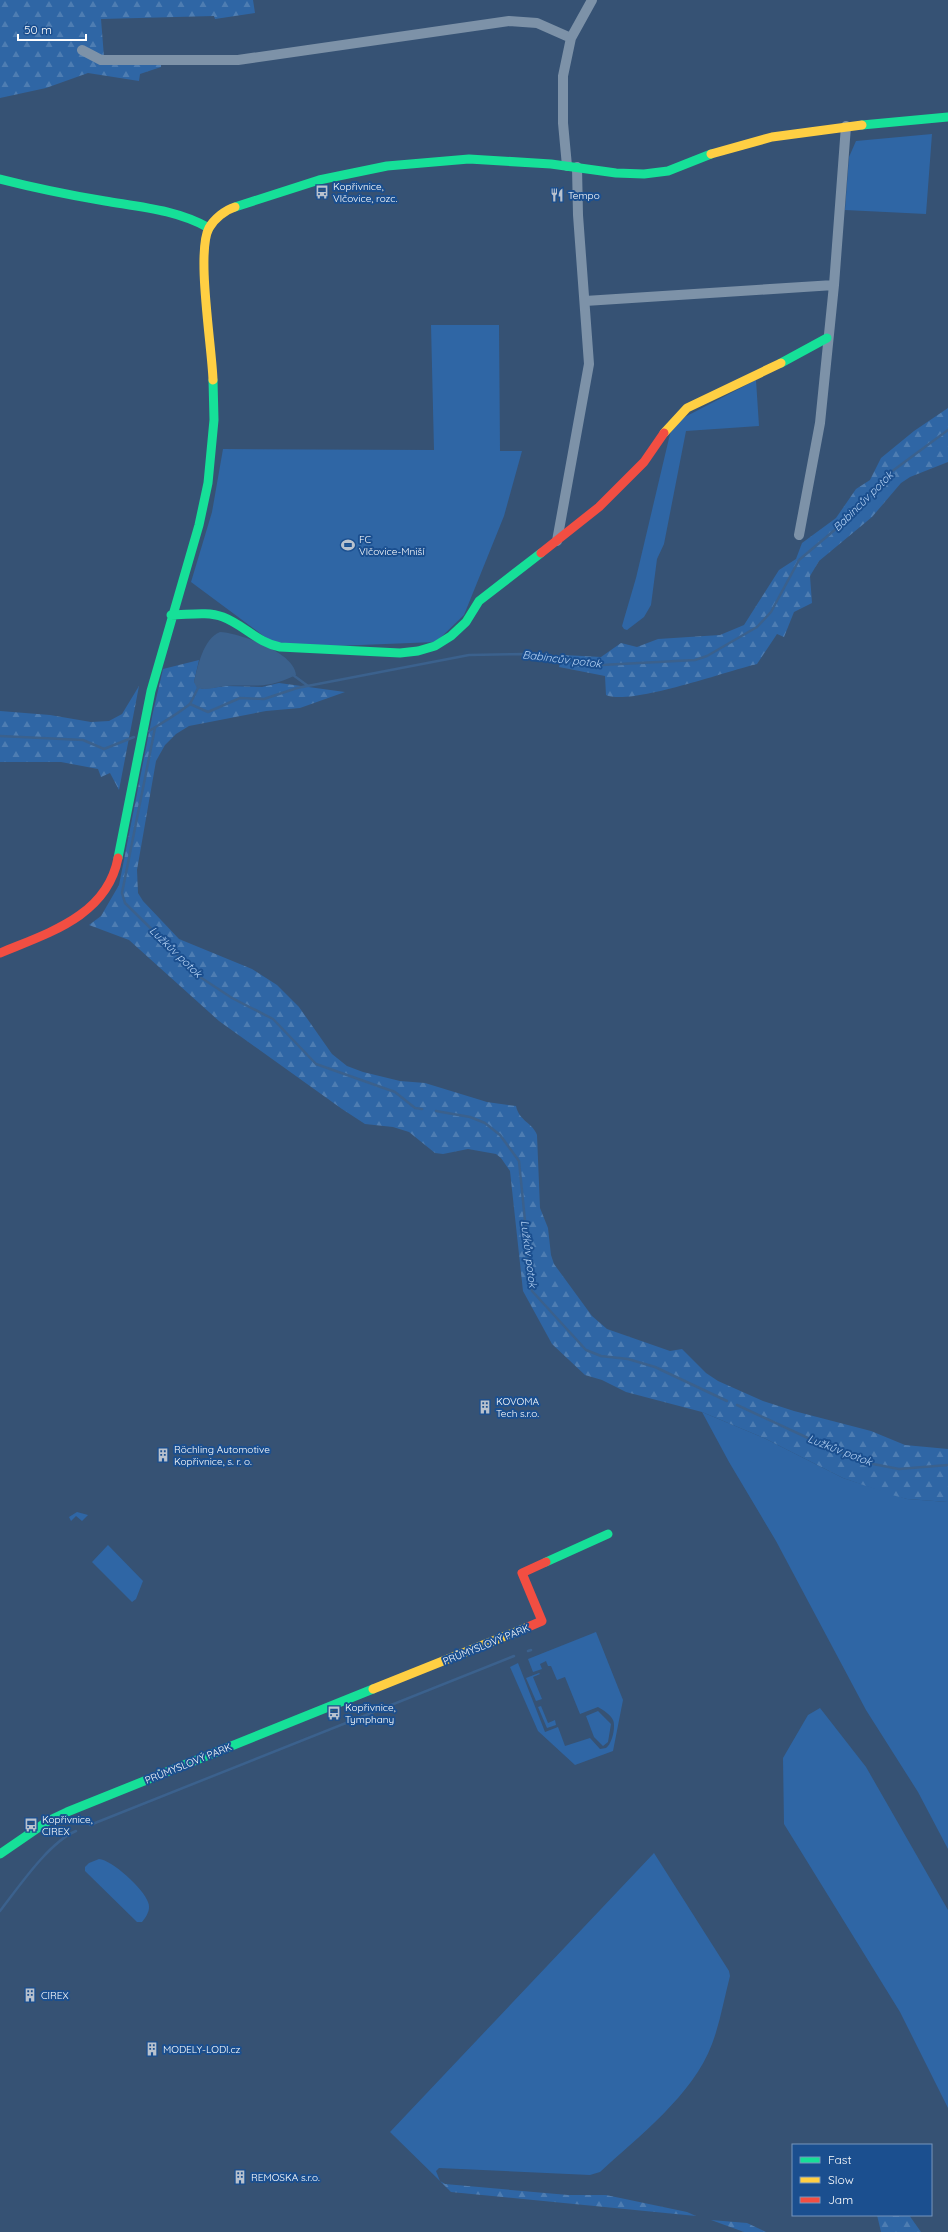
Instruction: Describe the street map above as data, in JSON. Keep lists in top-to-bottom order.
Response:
{
  "streets": {
    "main road": ["PRŮMYSLOVÝ PARK"]
  },
  "water": ["Babincův potok", "Lužkův potok"],
  "places": {
    "bus stop": ["Kopřivnice, Vlčovice, rozc.", "Kopřivnice, Tymphany", "Kopřivnice, CIREX"],
    "restaurant": ["Tempo"],
    "sports": ["FC Vlčovice-Mniší"],
    "building": [
      "KOVOMA Tech s.r.o.",
      "Röchling Automotive Kopřivnice, s. r. o.",
      "CIREX",
      "MODELY-LODI.cz",
      "REMOSKA s.r.o."
    ]
  },
  "legend": ["Fast", "Slow", "Jam"],
  "scale_bar": "50 m"
}
